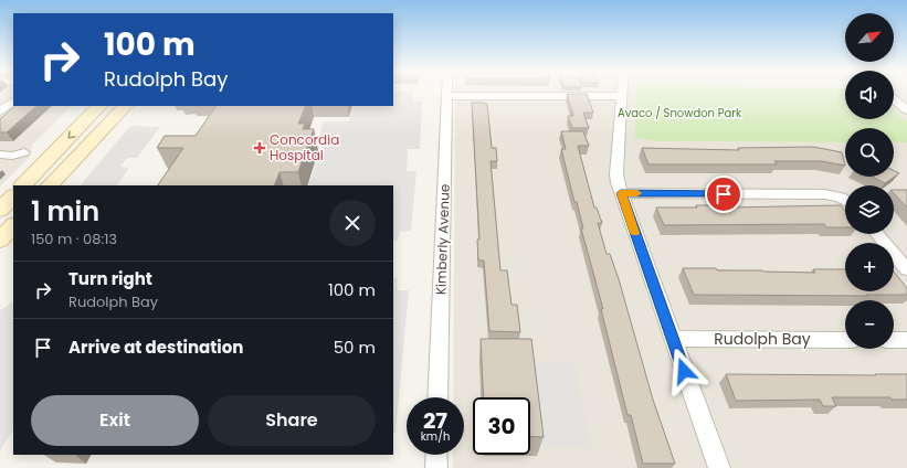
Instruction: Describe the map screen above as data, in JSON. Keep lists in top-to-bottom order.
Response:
{
  "streets": {
    "street": ["Kimberly Avenue", "Rudolph Bay"]
  },
  "parks": ["Avaco / Snowdon Park"],
  "places": {
    "health": ["Concordia Hospital"]
  },
  "north": "top right",
  "page": {
    "map_buttons": ["+", "−"],
    "turn": ["100 m", "Rudolph Bay"],
    "heading": ["1 min", "150 m · 08:13"],
    "list": [
      {
        "name": "Turn right",
        "note": "Rudolph Bay",
        "value": "100 m"
      },
      {
        "name": "Arrive at destination",
        "value": "50 m"
      }
    ],
    "buttons": ["Exit", "Share"],
    "speed": "27 km/h",
    "limit": "30"
  }
}
